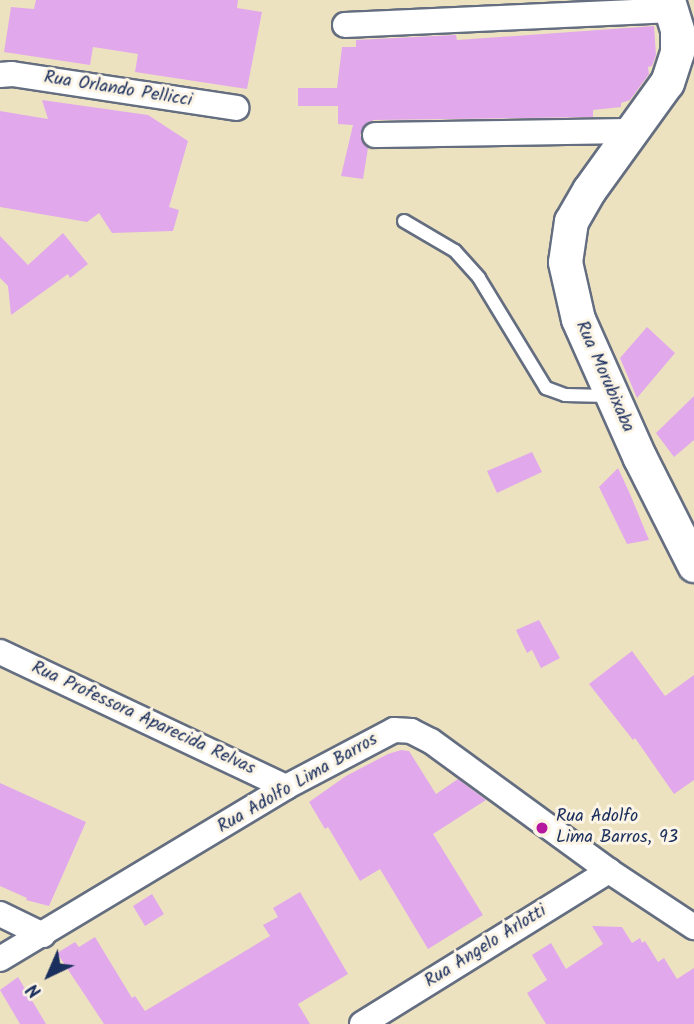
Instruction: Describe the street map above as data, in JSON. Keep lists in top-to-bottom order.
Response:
{
  "streets": {
    "street": [
      "Rua Orlando Pellicci",
      "Rua Morubixaba",
      "Rua Professora Aparecida Relvas",
      "Rua Adolfo Lima Barros",
      "Rua Angelo Arlotti"
    ]
  },
  "crossings": [
    ["Rua Professora Aparecida Relvas", "Rua Adolfo Lima Barros"],
    ["Rua Adolfo Lima Barros", "Rua Angelo Arlotti"]
  ],
  "places": ["Rua Adolfo Lima Barros, 93"],
  "north": "bottom left"
}
